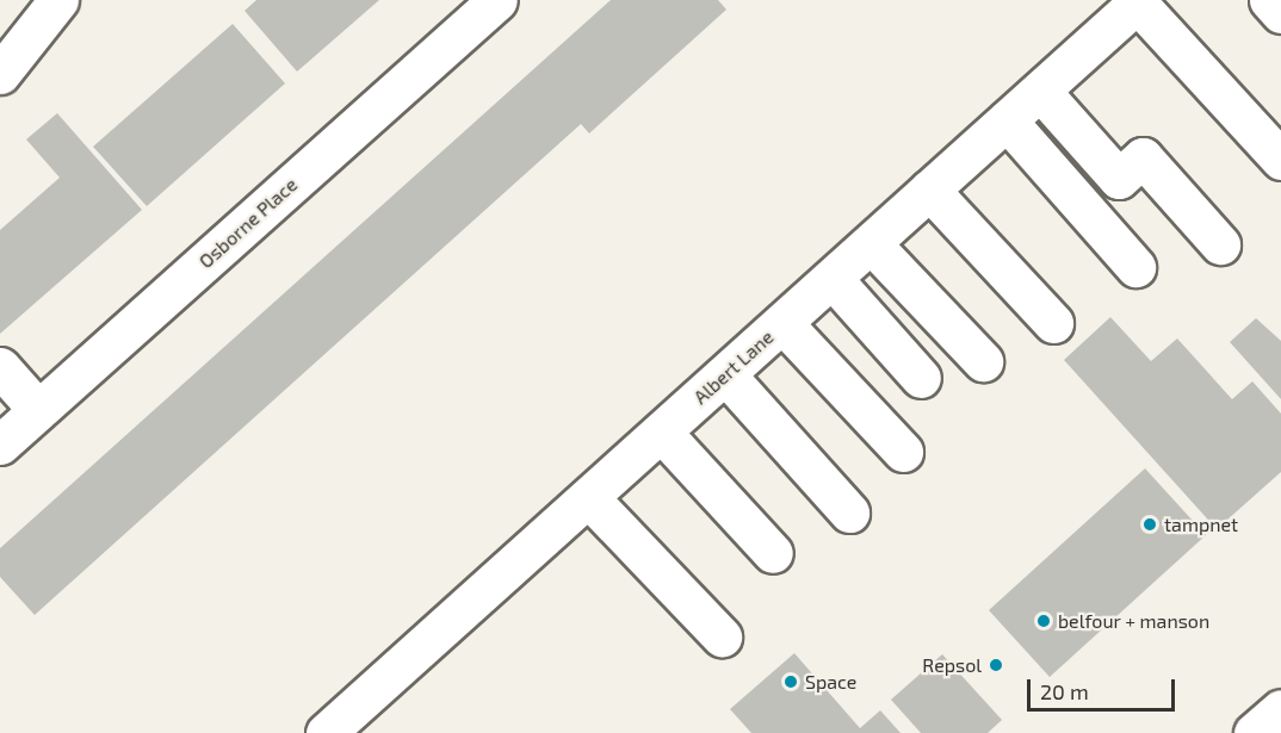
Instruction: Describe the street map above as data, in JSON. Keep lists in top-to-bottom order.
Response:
{
  "streets": {
    "street": ["Osborne Place", "Albert Lane"]
  },
  "places": [
    "tampnet",
    "belfour + manson",
    "Repsol",
    "Space"
  ],
  "scale_bar": "20 m"
}
